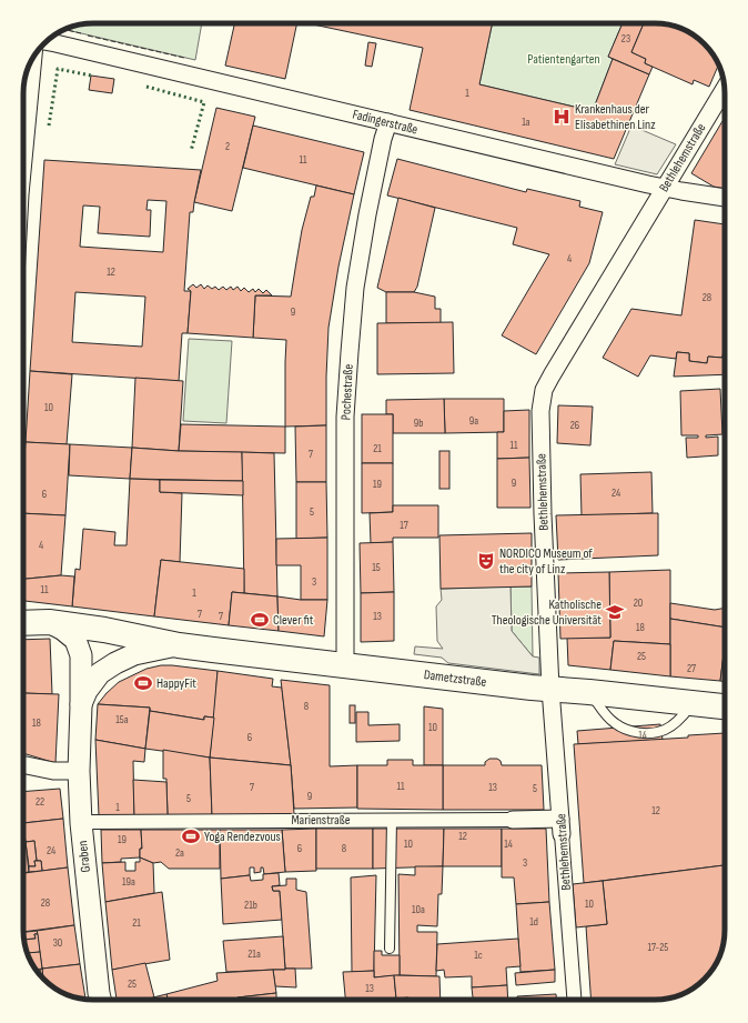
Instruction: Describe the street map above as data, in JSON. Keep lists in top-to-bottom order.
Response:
{
  "streets": {
    "main road": ["Dametzstraße"],
    "street": [
      "Fadingerstraße",
      "Bethlehemstraße",
      "Pochestraße",
      "Marienstraße",
      "Graben"
    ]
  },
  "crossings": [
    ["Fadingerstraße", "Bethlehemstraße"],
    ["Fadingerstraße", "Pochestraße"],
    ["Bethlehemstraße", "Dametzstraße"],
    ["Bethlehemstraße", "Marienstraße"],
    ["Pochestraße", "Dametzstraße"],
    ["Dametzstraße", "Graben"],
    ["Marienstraße", "Graben"]
  ],
  "parks": ["Patientengarten"],
  "places": {
    "hospital": ["Krankenhaus der Elisabethinen Linz"],
    "theatre": ["NORDICO Museum of the city of Linz"],
    "school or university": ["Katholische Theologische Universität"],
    "sports": ["Clever fit", "HappyFit", "Yoga Rendezvous"]
  },
  "house_numbers": [
    "23",
    "1",
    "1a",
    "2",
    "11",
    "4",
    "12",
    "28",
    "9",
    "10",
    "9a",
    "9b",
    "26",
    "11",
    "21",
    "7",
    "9",
    "19",
    "24",
    "6",
    "5",
    "17",
    "4",
    "15",
    "3",
    "11",
    "1",
    "20",
    "7",
    "7",
    "13",
    "18",
    "25",
    "27",
    "8",
    "15a",
    "18",
    "10",
    "14",
    "6",
    "11",
    "7",
    "13",
    "5",
    "9",
    "5",
    "22",
    "1",
    "12",
    "12",
    "19",
    "10",
    "14",
    "6",
    "8",
    "24",
    "2a",
    "3",
    "19a",
    "28",
    "10",
    "21b",
    "10a",
    "1d",
    "21",
    "30",
    "17-25",
    "21a",
    "1c",
    "25",
    "13"
  ]
}
